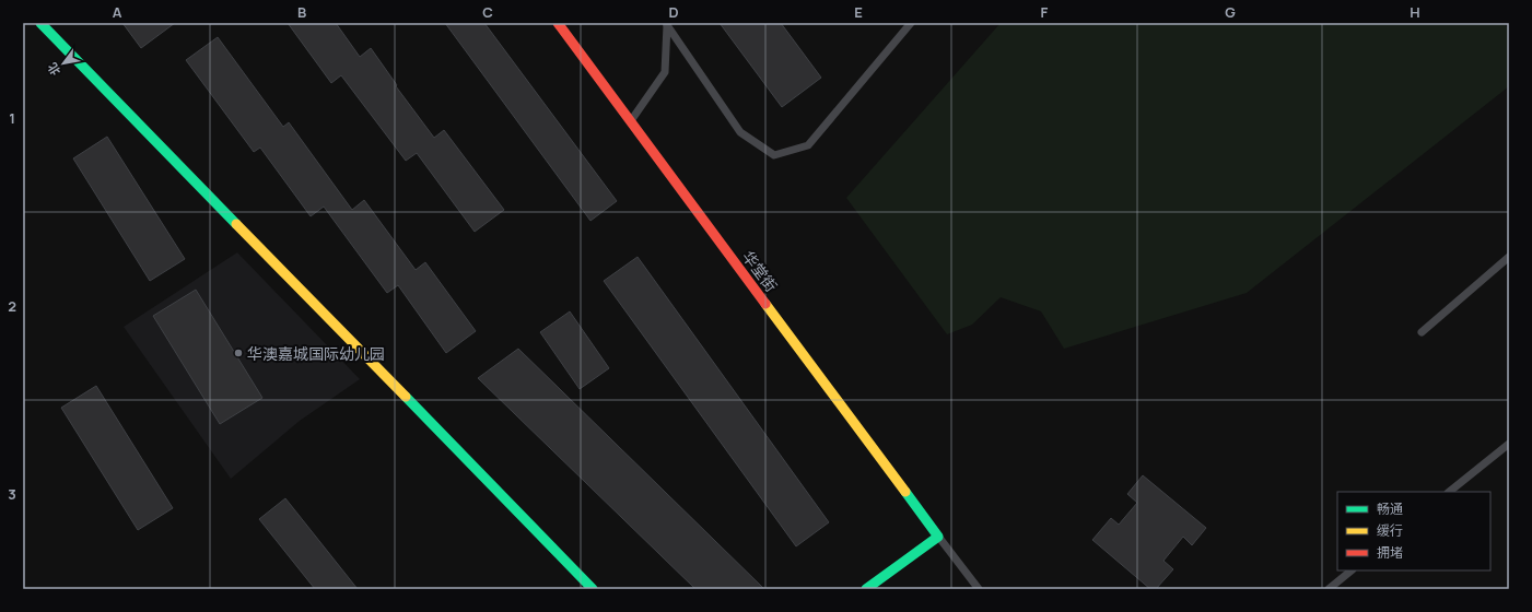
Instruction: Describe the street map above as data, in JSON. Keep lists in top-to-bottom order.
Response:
{
  "streets": {
    "street": ["华堂街"]
  },
  "places": ["华澳嘉城国际幼儿园"],
  "legend": ["畅通", "缓行", "拥堵"],
  "north": "bottom left",
  "grid": {
    "columns": [
      "A",
      "B",
      "C",
      "D",
      "E",
      "F",
      "G",
      "H"
    ],
    "rows": ["1", "2", "3"]
  }
}
